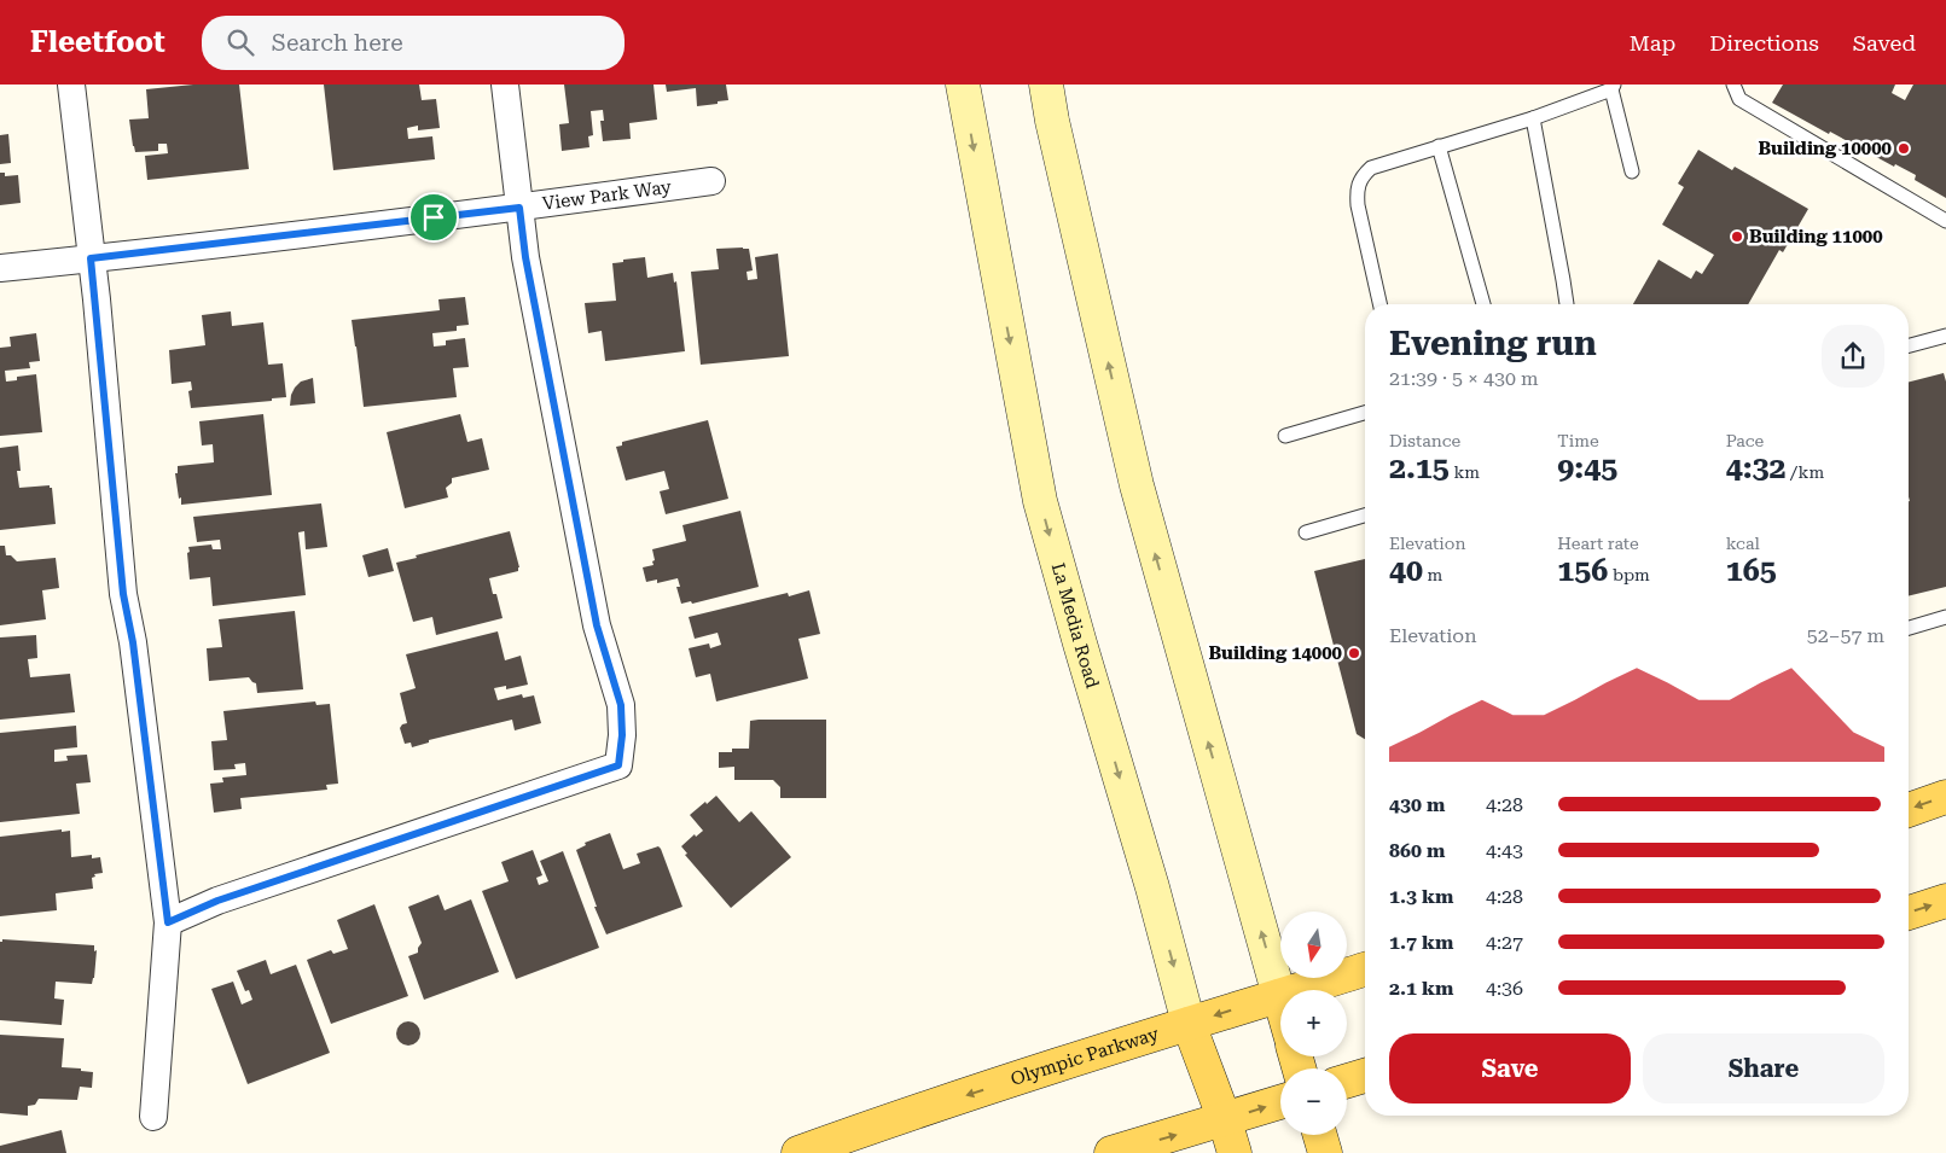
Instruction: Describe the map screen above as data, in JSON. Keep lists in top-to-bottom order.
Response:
{
  "streets": {
    "main road": ["La Media Road", "Olympic Parkway"],
    "street": ["View Park Way"]
  },
  "crossings": [
    ["La Media Road", "Olympic Parkway"]
  ],
  "places": ["Building 10000", "Building 11000", "Building 14000"],
  "north": "bottom",
  "page": {
    "header": "Fleetfoot",
    "search": "Search here",
    "nav": ["Map", "Directions", "Saved"],
    "heading": ["Evening run", "21:39 · 5 × 430 m"],
    "stats": [
      ["Distance", "2.15 km"],
      ["Time", "9:45"],
      ["Pace", "4:32 /km"],
      ["Elevation", "40 m"],
      ["Heart rate", "156 bpm"],
      ["kcal", "165"]
    ],
    "chart": ["Elevation", "52–57 m"],
    "list": [
      {
        "name": "430 m",
        "note": "4:28"
      },
      {
        "name": "860 m",
        "note": "4:43"
      },
      {
        "name": "1.3 km",
        "note": "4:28"
      },
      {
        "name": "1.7 km",
        "note": "4:27"
      },
      {
        "name": "2.1 km",
        "note": "4:36"
      }
    ],
    "map_buttons": ["+", "−"],
    "buttons": ["Save", "Share"]
  }
}
